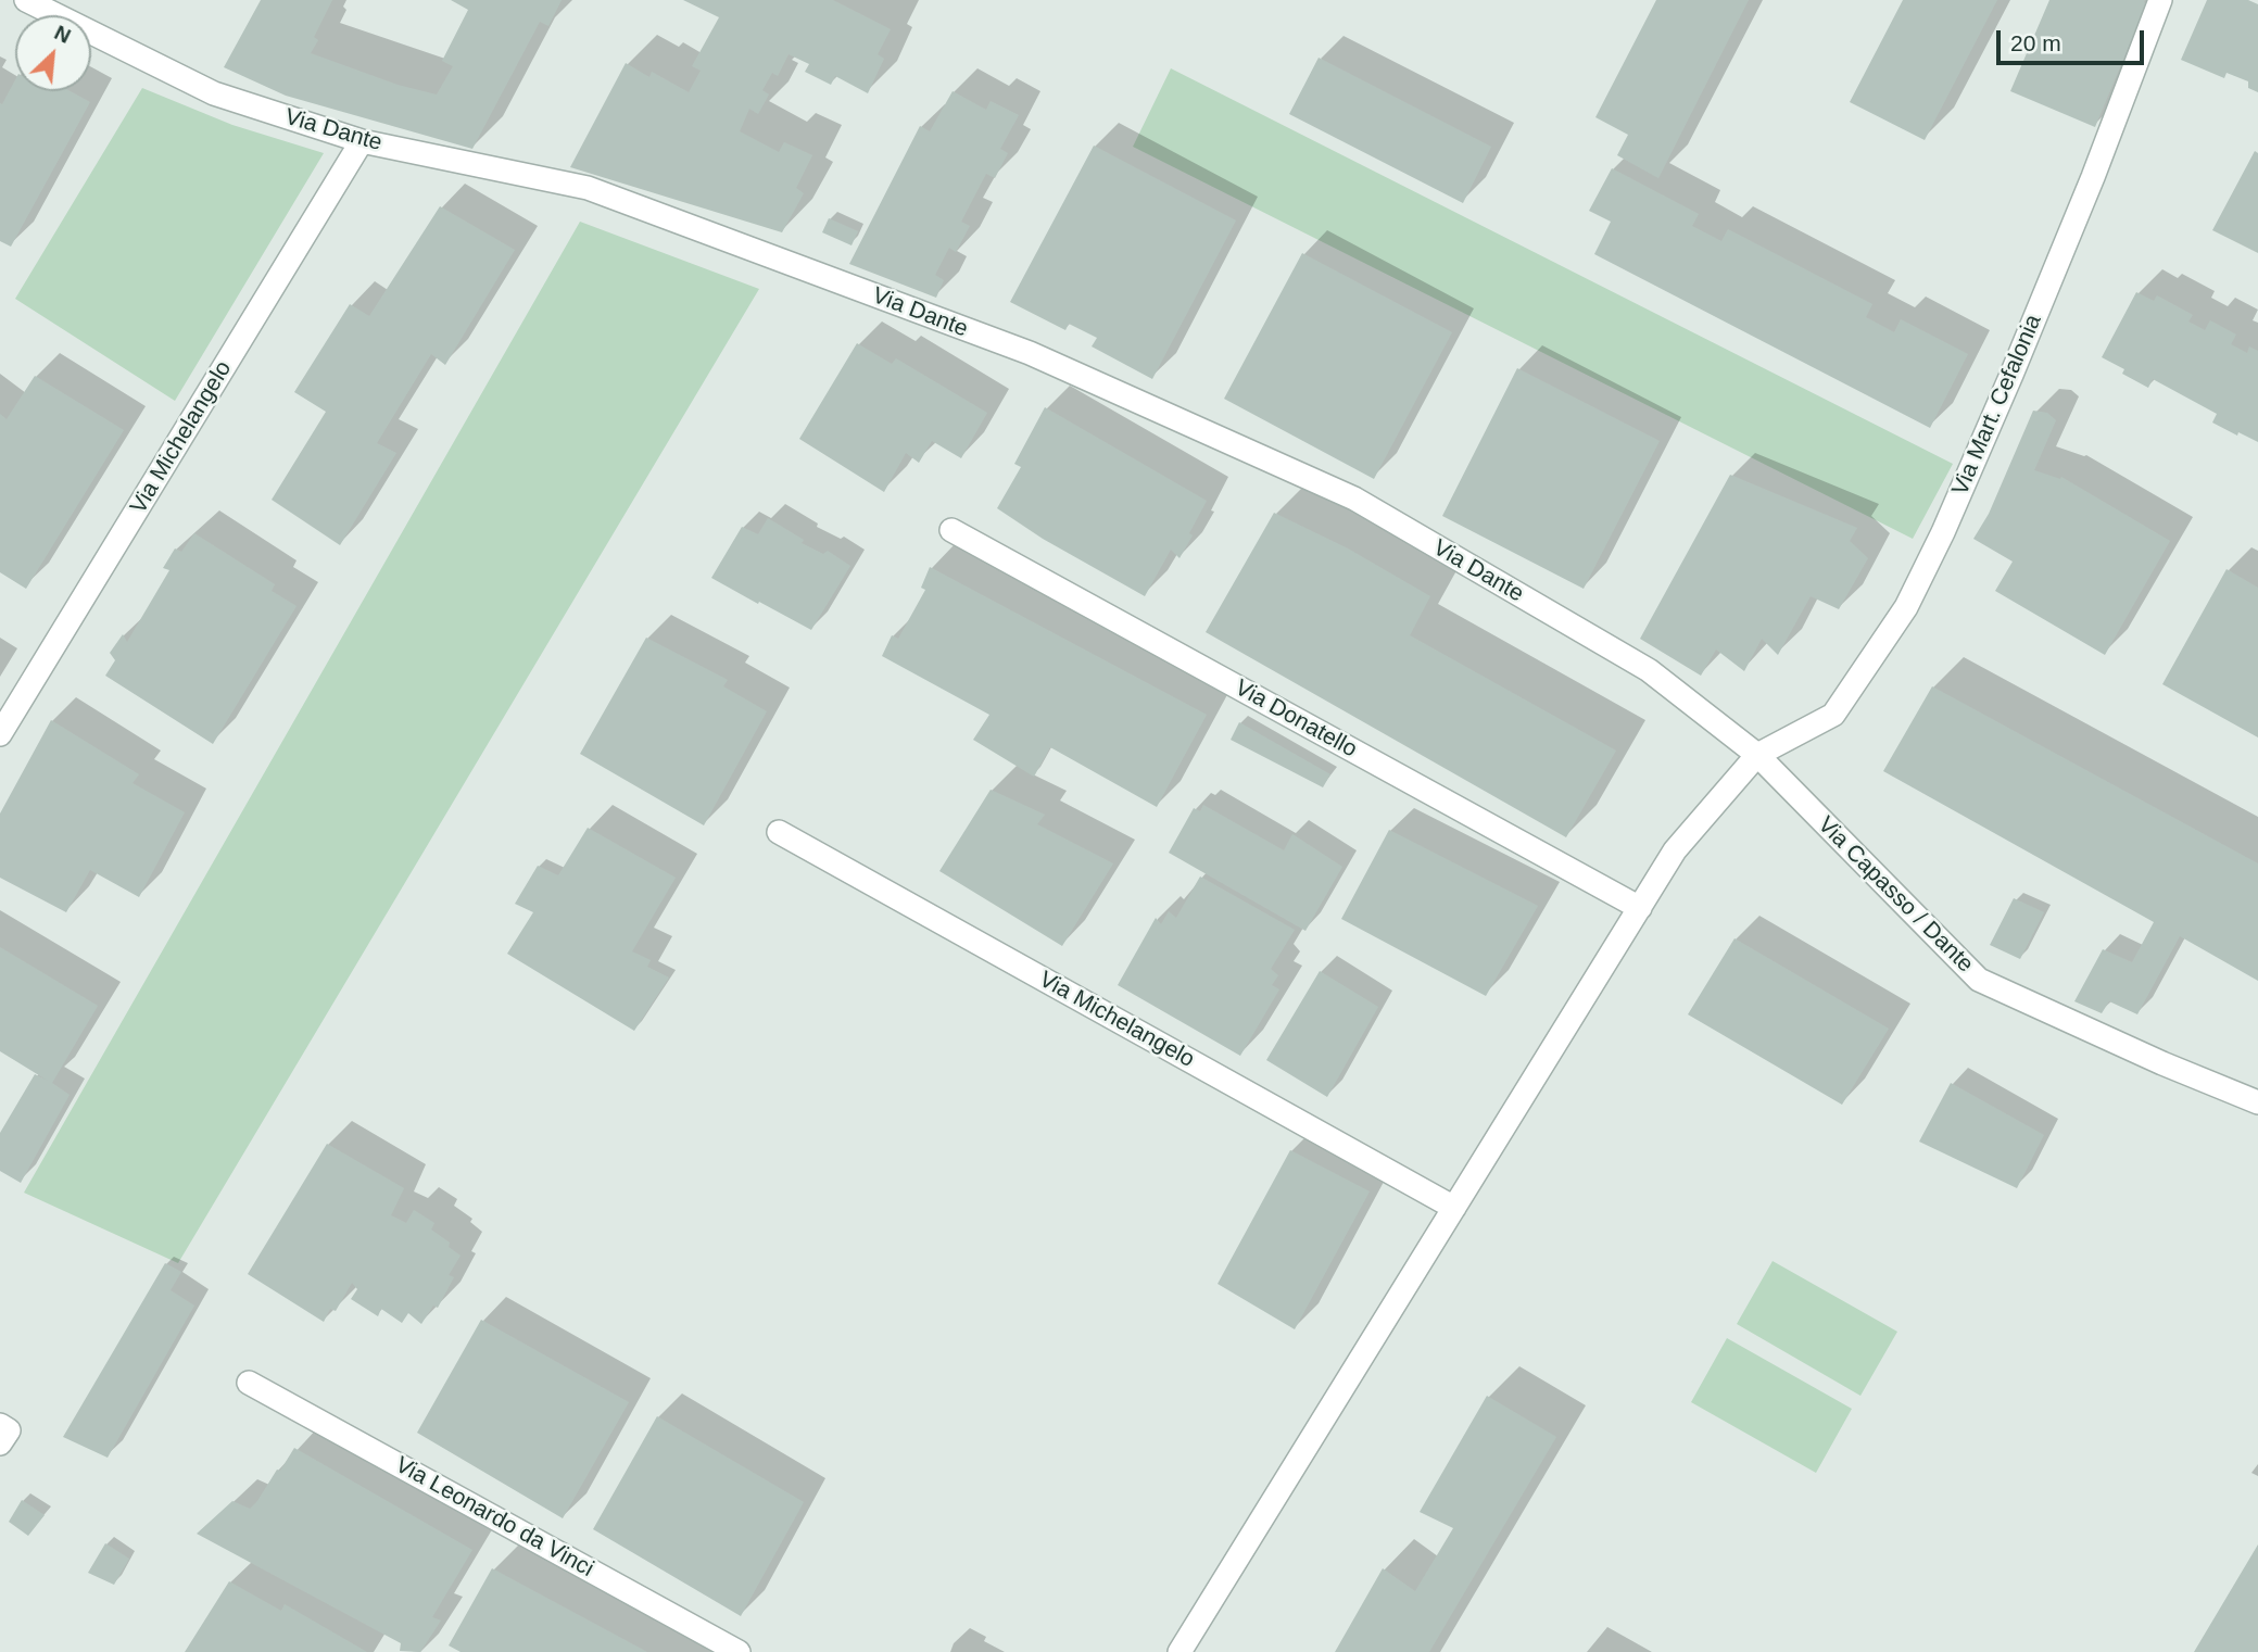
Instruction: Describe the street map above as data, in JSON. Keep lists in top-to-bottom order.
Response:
{
  "streets": {
    "street": [
      "Via Dante",
      "Via Mart. Cefalonia",
      "Via Michelangelo",
      "Via Donatello",
      "Via Capasso / Dante",
      "Via Leonardo da Vinci"
    ]
  },
  "crossings": [
    ["Via Dante", "Via Mart. Cefalonia"],
    ["Via Dante", "Via Michelangelo"],
    ["Via Dante", "Via Capasso / Dante"],
    ["Via Mart. Cefalonia", "Via Capasso / Dante"]
  ],
  "scale_bar": "20 m",
  "north": "top right"
}
